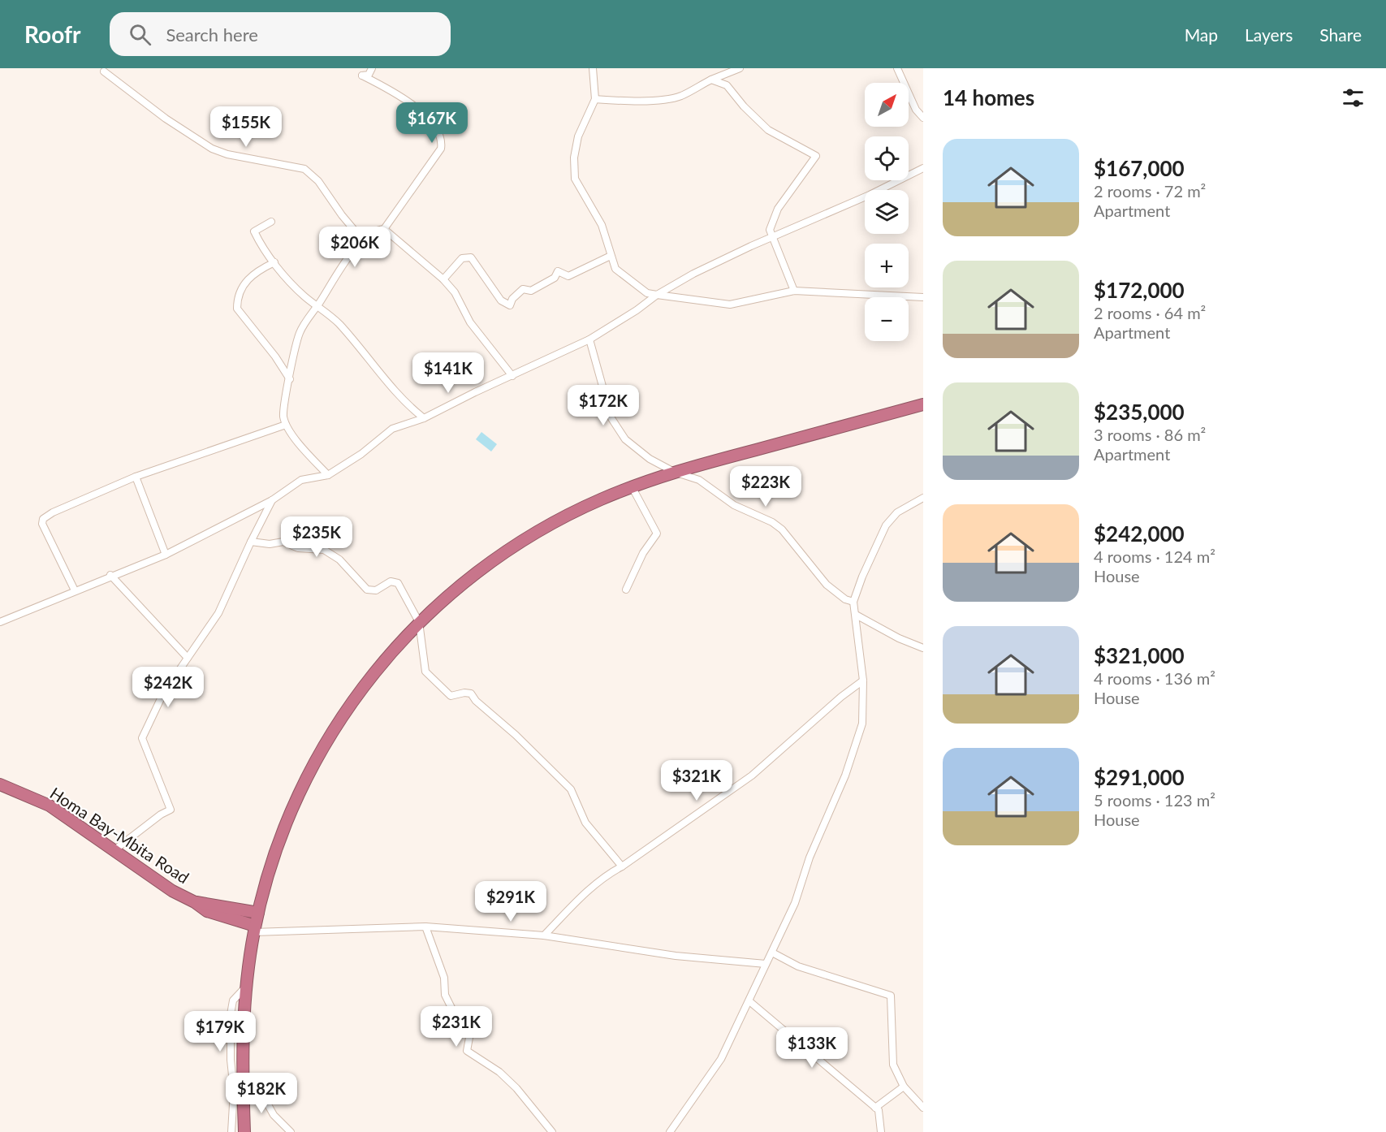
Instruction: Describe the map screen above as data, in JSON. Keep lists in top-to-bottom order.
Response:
{
  "streets": {
    "highway": ["Homa Bay-Mbita Road"]
  },
  "north": "top right",
  "page": {
    "header": "Roofr",
    "search": "Search here",
    "nav": ["Map", "Layers", "Share"],
    "heading": "14 homes",
    "map_buttons": ["+", "−"],
    "price": [
      "$167K",
      "$155K",
      "$206K",
      "$141K",
      "$172K",
      "$223K",
      "$235K",
      "$242K",
      "$321K",
      "$291K",
      "$231K",
      "$179K",
      "$133K",
      "$182K"
    ],
    "list": [
      {
        "name": "$167,000",
        "note": "2 rooms · 72 m² · Apartment"
      },
      {
        "name": "$172,000",
        "note": "2 rooms · 64 m² · Apartment"
      },
      {
        "name": "$235,000",
        "note": "3 rooms · 86 m² · Apartment"
      },
      {
        "name": "$242,000",
        "note": "4 rooms · 124 m² · House"
      },
      {
        "name": "$321,000",
        "note": "4 rooms · 136 m² · House"
      },
      {
        "name": "$291,000",
        "note": "5 rooms · 123 m² · House"
      }
    ]
  }
}
